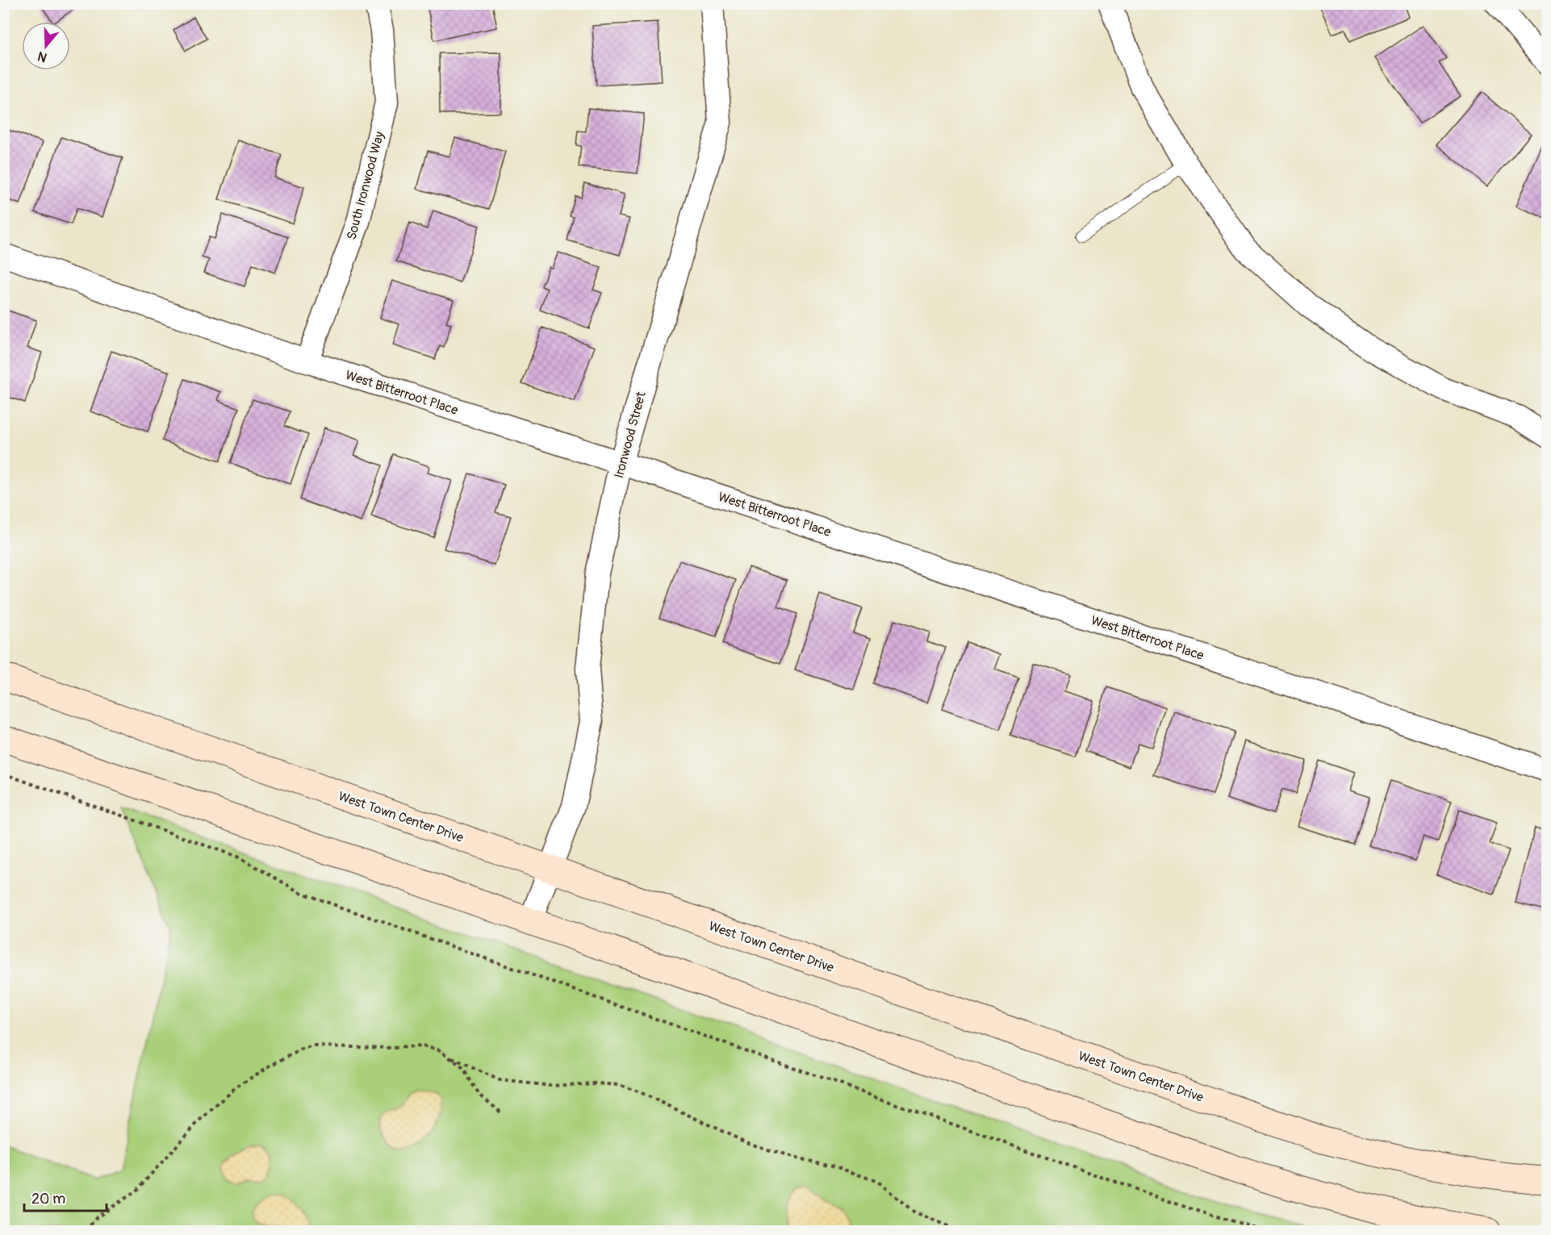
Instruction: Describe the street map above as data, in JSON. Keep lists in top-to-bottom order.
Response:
{
  "streets": {
    "street": [
      "South Ironwood Way",
      "West Bitterroot Place",
      "Ironwood Street",
      "West Town Center Drive"
    ]
  },
  "crossings": [
    ["South Ironwood Way", "West Bitterroot Place"],
    ["West Bitterroot Place", "Ironwood Street"],
    ["Ironwood Street", "West Town Center Drive"]
  ],
  "scale_bar": "20 m",
  "north": "bottom"
}
